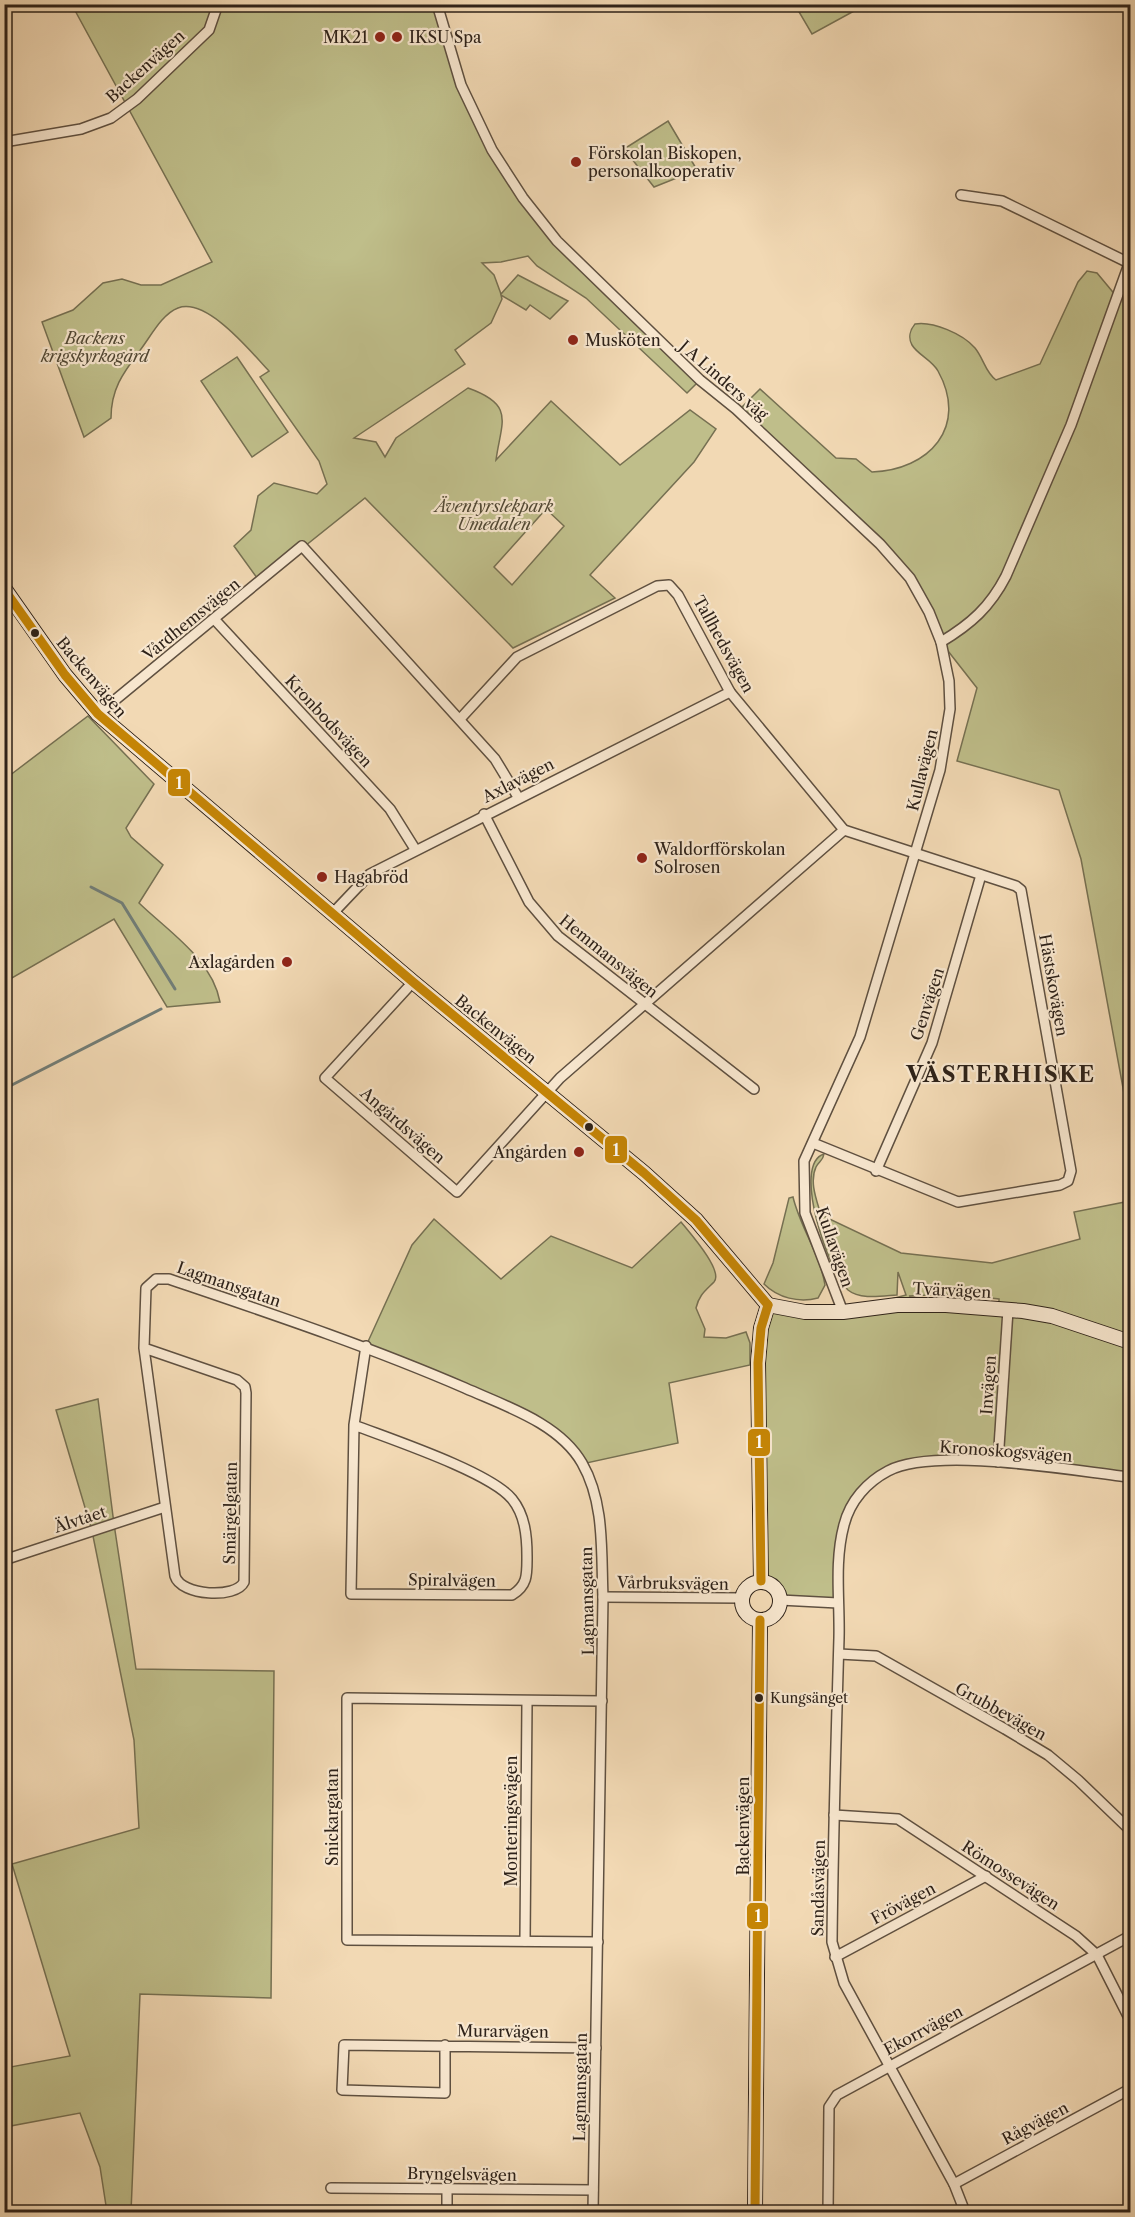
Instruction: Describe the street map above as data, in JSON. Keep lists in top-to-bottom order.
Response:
{
  "streets": {
    "street": [
      "Backenvägen",
      "J A Linders väg",
      "Vårdhemsvägen",
      "Tallhedsvägen",
      "Kronbodsvägen",
      "Kullavägen",
      "Axlavägen",
      "Hemmansvägen",
      "Hästskovägen",
      "Genvägen",
      "Angårdsvägen",
      "Lagmansgatan",
      "Tvärvägen",
      "Invägen",
      "Kronoskogsvägen",
      "Smärgelgatan",
      "Älvtået",
      "Spiralvägen",
      "Vårbruksvägen",
      "Grubbevägen",
      "Snickargatan",
      "Monteringsvägen",
      "Römossevägen",
      "Sandåsvägen",
      "Frövägen",
      "Ekorrvägen",
      "Murarvägen",
      "Rågvägen",
      "Bryngelsvägen"
    ]
  },
  "crossings": [
    ["Backenvägen", "Vårdhemsvägen"],
    ["Backenvägen", "Axlavägen"],
    ["Backenvägen", "Angårdsvägen"],
    ["Backenvägen", "Tvärvägen"],
    ["Backenvägen", "Vårbruksvägen"],
    ["J A Linders väg", "Kullavägen"],
    ["Vårdhemsvägen", "Tallhedsvägen"],
    ["Vårdhemsvägen", "Kronbodsvägen"],
    ["Tallhedsvägen", "Axlavägen"],
    ["Kronbodsvägen", "Axlavägen"],
    ["Kullavägen", "Hästskovägen"],
    ["Kullavägen", "Tvärvägen"],
    ["Axlavägen", "Hemmansvägen"],
    ["Hästskovägen", "Genvägen"],
    ["Lagmansgatan", "Smärgelgatan"],
    ["Lagmansgatan", "Spiralvägen"],
    ["Lagmansgatan", "Vårbruksvägen"],
    ["Lagmansgatan", "Snickargatan"],
    ["Lagmansgatan", "Murarvägen"],
    ["Lagmansgatan", "Bryngelsvägen"],
    ["Tvärvägen", "Invägen"],
    ["Invägen", "Kronoskogsvägen"],
    ["Kronoskogsvägen", "Sandåsvägen"],
    ["Smärgelgatan", "Älvtået"],
    ["Grubbevägen", "Sandåsvägen"],
    ["Snickargatan", "Monteringsvägen"],
    ["Römossevägen", "Sandåsvägen"],
    ["Römossevägen", "Frövägen"],
    ["Römossevägen", "Ekorrvägen"],
    ["Sandåsvägen", "Frövägen"],
    ["Sandåsvägen", "Ekorrvägen"],
    ["Sandåsvägen", "Rågvägen"]
  ],
  "districts": ["VÄSTERHISKE"],
  "parks": ["Backens krigskyrkogård", "Äventyrslekpark Umedalen"],
  "places": [
    "MK21",
    "IKSU Spa",
    "Förskolan Biskopen, personalkooperativ",
    "Musköten",
    "Waldorfförskolan Solrosen",
    "Hagabröd",
    "Axlagården",
    "Angården",
    "Kungsänget"
  ],
  "lines": ["transit line 1"]
}
